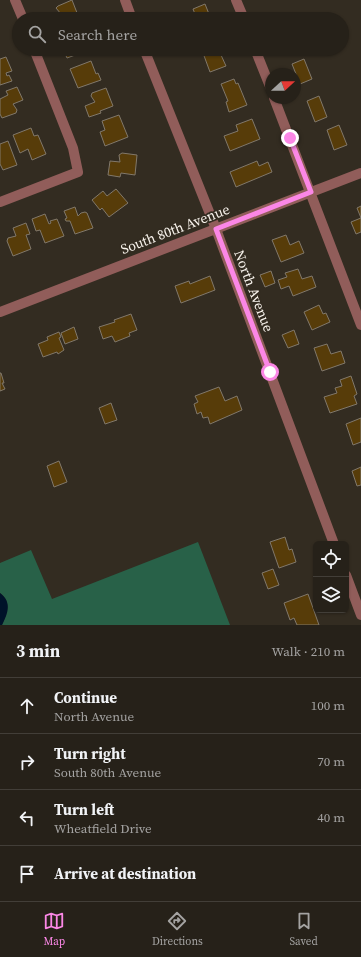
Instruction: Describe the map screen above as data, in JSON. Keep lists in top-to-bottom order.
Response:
{
  "streets": {
    "street": ["South 80th Avenue", "North Avenue"]
  },
  "crossings": [
    ["South 80th Avenue", "North Avenue"]
  ],
  "north": "right",
  "page": {
    "search": "Search here",
    "heading": ["3 min", "Walk · 210 m"],
    "list": [
      ["Continue", "North Avenue", "100 m"],
      ["Turn right", "South 80th Avenue", "70 m"],
      ["Turn left", "Wheatfield Drive", "40 m"],
      "Arrive at destination"
    ],
    "nav": ["Map", "Directions", "Saved"]
  }
}
